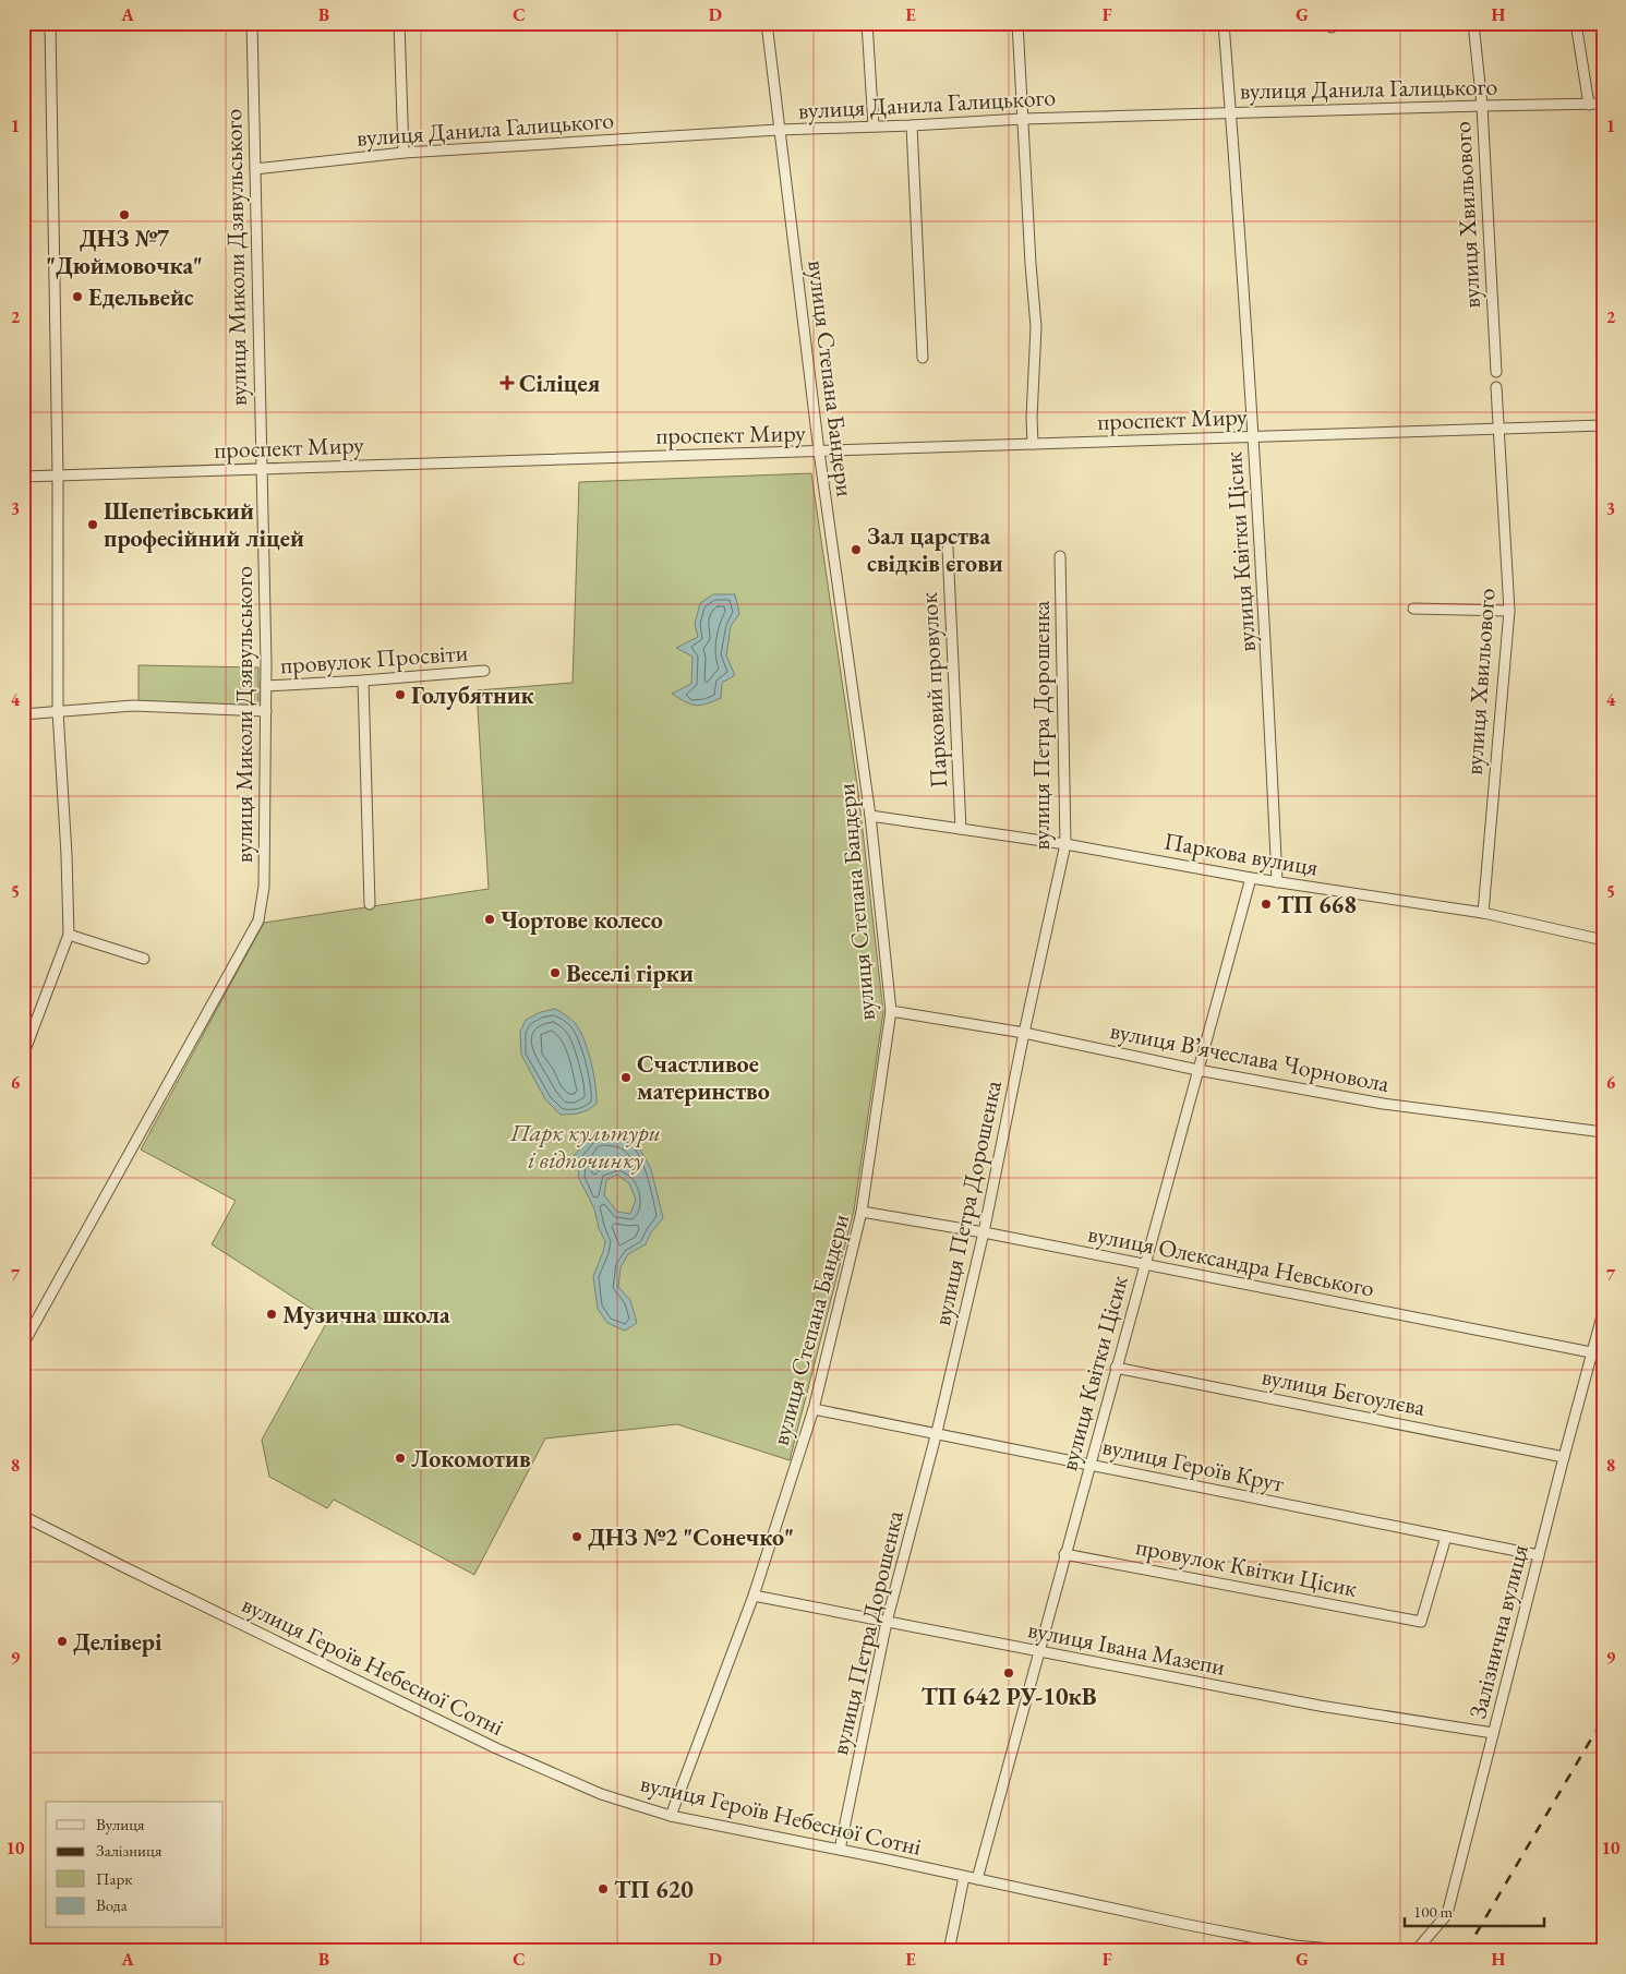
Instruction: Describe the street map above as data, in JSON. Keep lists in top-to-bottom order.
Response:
{
  "streets": {
    "street": [
      "вулиця Данила Галицького",
      "вулиця Хвильового",
      "вулиця Миколи Дзявульського",
      "вулиця Степана Бандери",
      "проспект Миру",
      "вулиця Квітки Цісик",
      "провулок Просвіти",
      "Парковий провулок",
      "вулиця Петра Дорошенка",
      "Паркова вулиця",
      "вулиця Вʼячеслава Чорновола",
      "вулиця Олександра Невського",
      "вулиця Бєгоулєва",
      "вулиця Героїв Крут",
      "провулок Квітки Цісик",
      "Залізнична вулиця",
      "вулиця Івана Мазепи",
      "вулиця Героїв Небесної Сотні"
    ]
  },
  "crossings": [
    ["вулиця Данила Галицького", "вулиця Хвильового"],
    ["вулиця Данила Галицького", "вулиця Миколи Дзявульського"],
    ["вулиця Данила Галицького", "вулиця Степана Бандери"],
    ["вулиця Данила Галицького", "вулиця Квітки Цісик"],
    ["вулиця Хвильового", "проспект Миру"],
    ["вулиця Хвильового", "Паркова вулиця"],
    ["вулиця Миколи Дзявульського", "проспект Миру"],
    ["вулиця Миколи Дзявульського", "провулок Просвіти"],
    ["вулиця Степана Бандери", "проспект Миру"],
    ["вулиця Степана Бандери", "Паркова вулиця"],
    ["вулиця Степана Бандери", "вулиця Вʼячеслава Чорновола"],
    ["вулиця Степана Бандери", "вулиця Олександра Невського"],
    ["вулиця Степана Бандери", "вулиця Героїв Крут"],
    ["вулиця Степана Бандери", "вулиця Івана Мазепи"],
    ["вулиця Степана Бандери", "вулиця Героїв Небесної Сотні"],
    ["проспект Миру", "вулиця Квітки Цісик"],
    ["вулиця Квітки Цісик", "Паркова вулиця"],
    ["вулиця Квітки Цісик", "вулиця Вʼячеслава Чорновола"],
    ["вулиця Квітки Цісик", "вулиця Олександра Невського"],
    ["вулиця Квітки Цісик", "вулиця Бєгоулєва"],
    ["вулиця Квітки Цісик", "вулиця Героїв Крут"],
    ["вулиця Квітки Цісик", "провулок Квітки Цісик"],
    ["вулиця Квітки Цісик", "вулиця Івана Мазепи"],
    ["вулиця Квітки Цісик", "вулиця Героїв Небесної Сотні"],
    ["Парковий провулок", "Паркова вулиця"],
    ["вулиця Петра Дорошенка", "Паркова вулиця"],
    ["вулиця Петра Дорошенка", "вулиця Вʼячеслава Чорновола"],
    ["вулиця Петра Дорошенка", "вулиця Олександра Невського"],
    ["вулиця Петра Дорошенка", "вулиця Героїв Крут"],
    ["вулиця Петра Дорошенка", "вулиця Івана Мазепи"],
    ["вулиця Петра Дорошенка", "вулиця Героїв Небесної Сотні"],
    ["вулиця Олександра Невського", "Залізнична вулиця"],
    ["вулиця Бєгоулєва", "Залізнична вулиця"],
    ["вулиця Героїв Крут", "провулок Квітки Цісик"],
    ["вулиця Героїв Крут", "Залізнична вулиця"],
    ["Залізнична вулиця", "вулиця Івана Мазепи"]
  ],
  "parks": ["Парк культури і відпочинку"],
  "places": {
    "other": [
      "ДНЗ №7 \"Дюймовочка\"",
      "Едельвейс",
      "Шепетівський професійний ліцей",
      "Зал царства свідків єгови",
      "Голубятник",
      "ТП 668",
      "Чортове колесо",
      "Веселі гірки",
      "Счастливое материнство",
      "Музична школа",
      "Локомотив",
      "ДНЗ №2 \"Сонечко\"",
      "Делівері",
      "ТП 642 РУ-10кВ",
      "ТП 620"
    ],
    "health": ["Сіліцея"]
  },
  "legend": [
    "Вулиця",
    "Залізниця",
    "Парк",
    "Вода"
  ],
  "scale_bar": "100 m",
  "grid": {
    "columns": [
      "A",
      "B",
      "C",
      "D",
      "E",
      "F",
      "G",
      "H"
    ],
    "rows": [
      "1",
      "2",
      "3",
      "4",
      "5",
      "6",
      "7",
      "8",
      "9",
      "10"
    ]
  }
}
